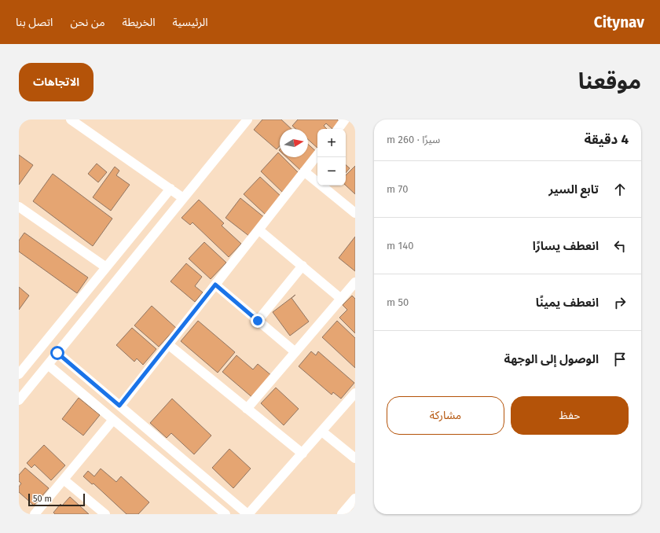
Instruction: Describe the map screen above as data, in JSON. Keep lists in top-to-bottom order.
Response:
{
  "scale_bar": "50 m",
  "north": "right",
  "page": {
    "header": "Citynav",
    "nav": [
      "الرئيسية",
      "الخريطة",
      "من نحن",
      "اتصل بنا"
    ],
    "title": "موقعنا",
    "buttons": [
      "الاتجاهات",
      ["حفظ", "مشاركة"]
    ],
    "heading": ["4 دقيقة", "سيرًا · 260 m"],
    "map_buttons": ["+", "−"],
    "list": [
      ["تابع السير", "70 m"],
      ["انعطف يسارًا", "140 m"],
      ["انعطف يمينًا", "50 m"],
      "الوصول إلى الوجهة"
    ],
    "scale": "50 m"
  }
}
